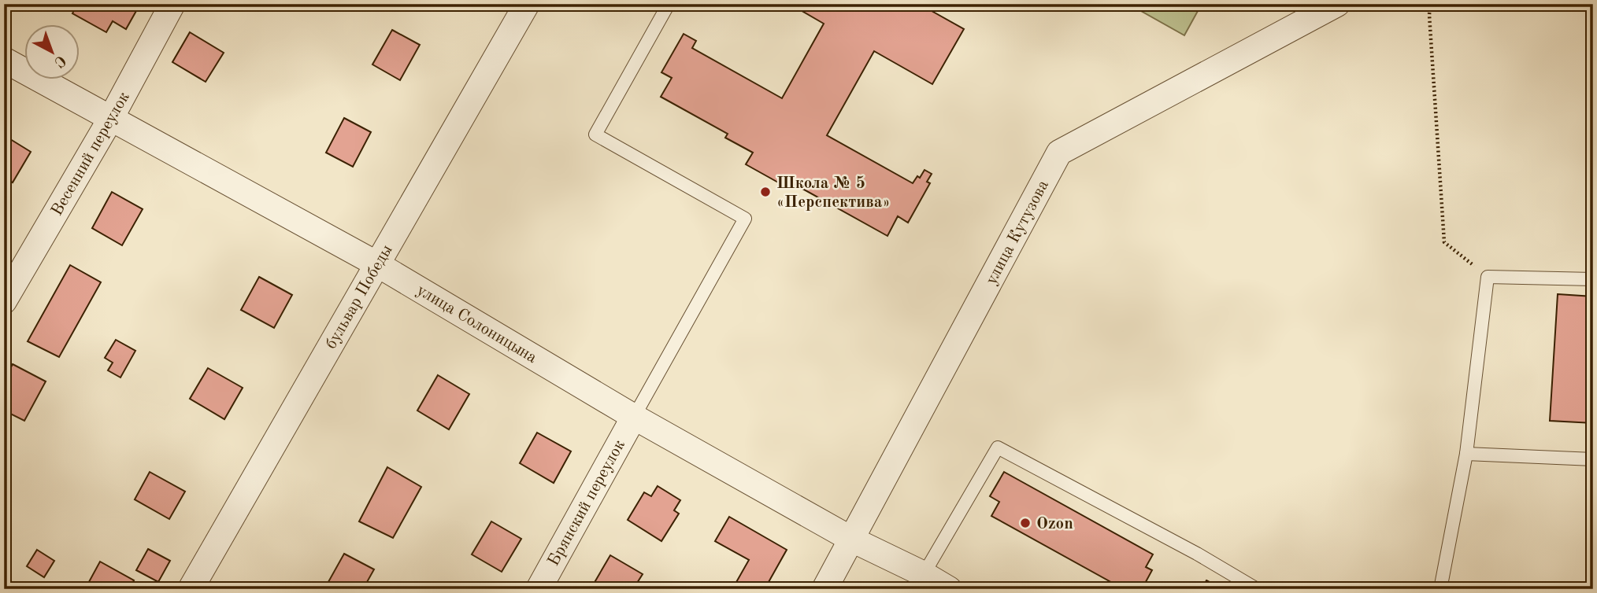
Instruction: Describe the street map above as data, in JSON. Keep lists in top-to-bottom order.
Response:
{
  "streets": {
    "street": [
      "Весенний переулок",
      "улица Кутузова",
      "бульвар Победы",
      "улица Солоницына",
      "Брянский переулок"
    ]
  },
  "crossings": [
    ["Весенний переулок", "улица Солоницына"],
    ["улица Кутузова", "улица Солоницына"],
    ["бульвар Победы", "улица Солоницына"],
    ["улица Солоницына", "Брянский переулок"]
  ],
  "places": ["Школа № 5 «Перспектива»", "Ozon"],
  "north": "bottom right"
}
